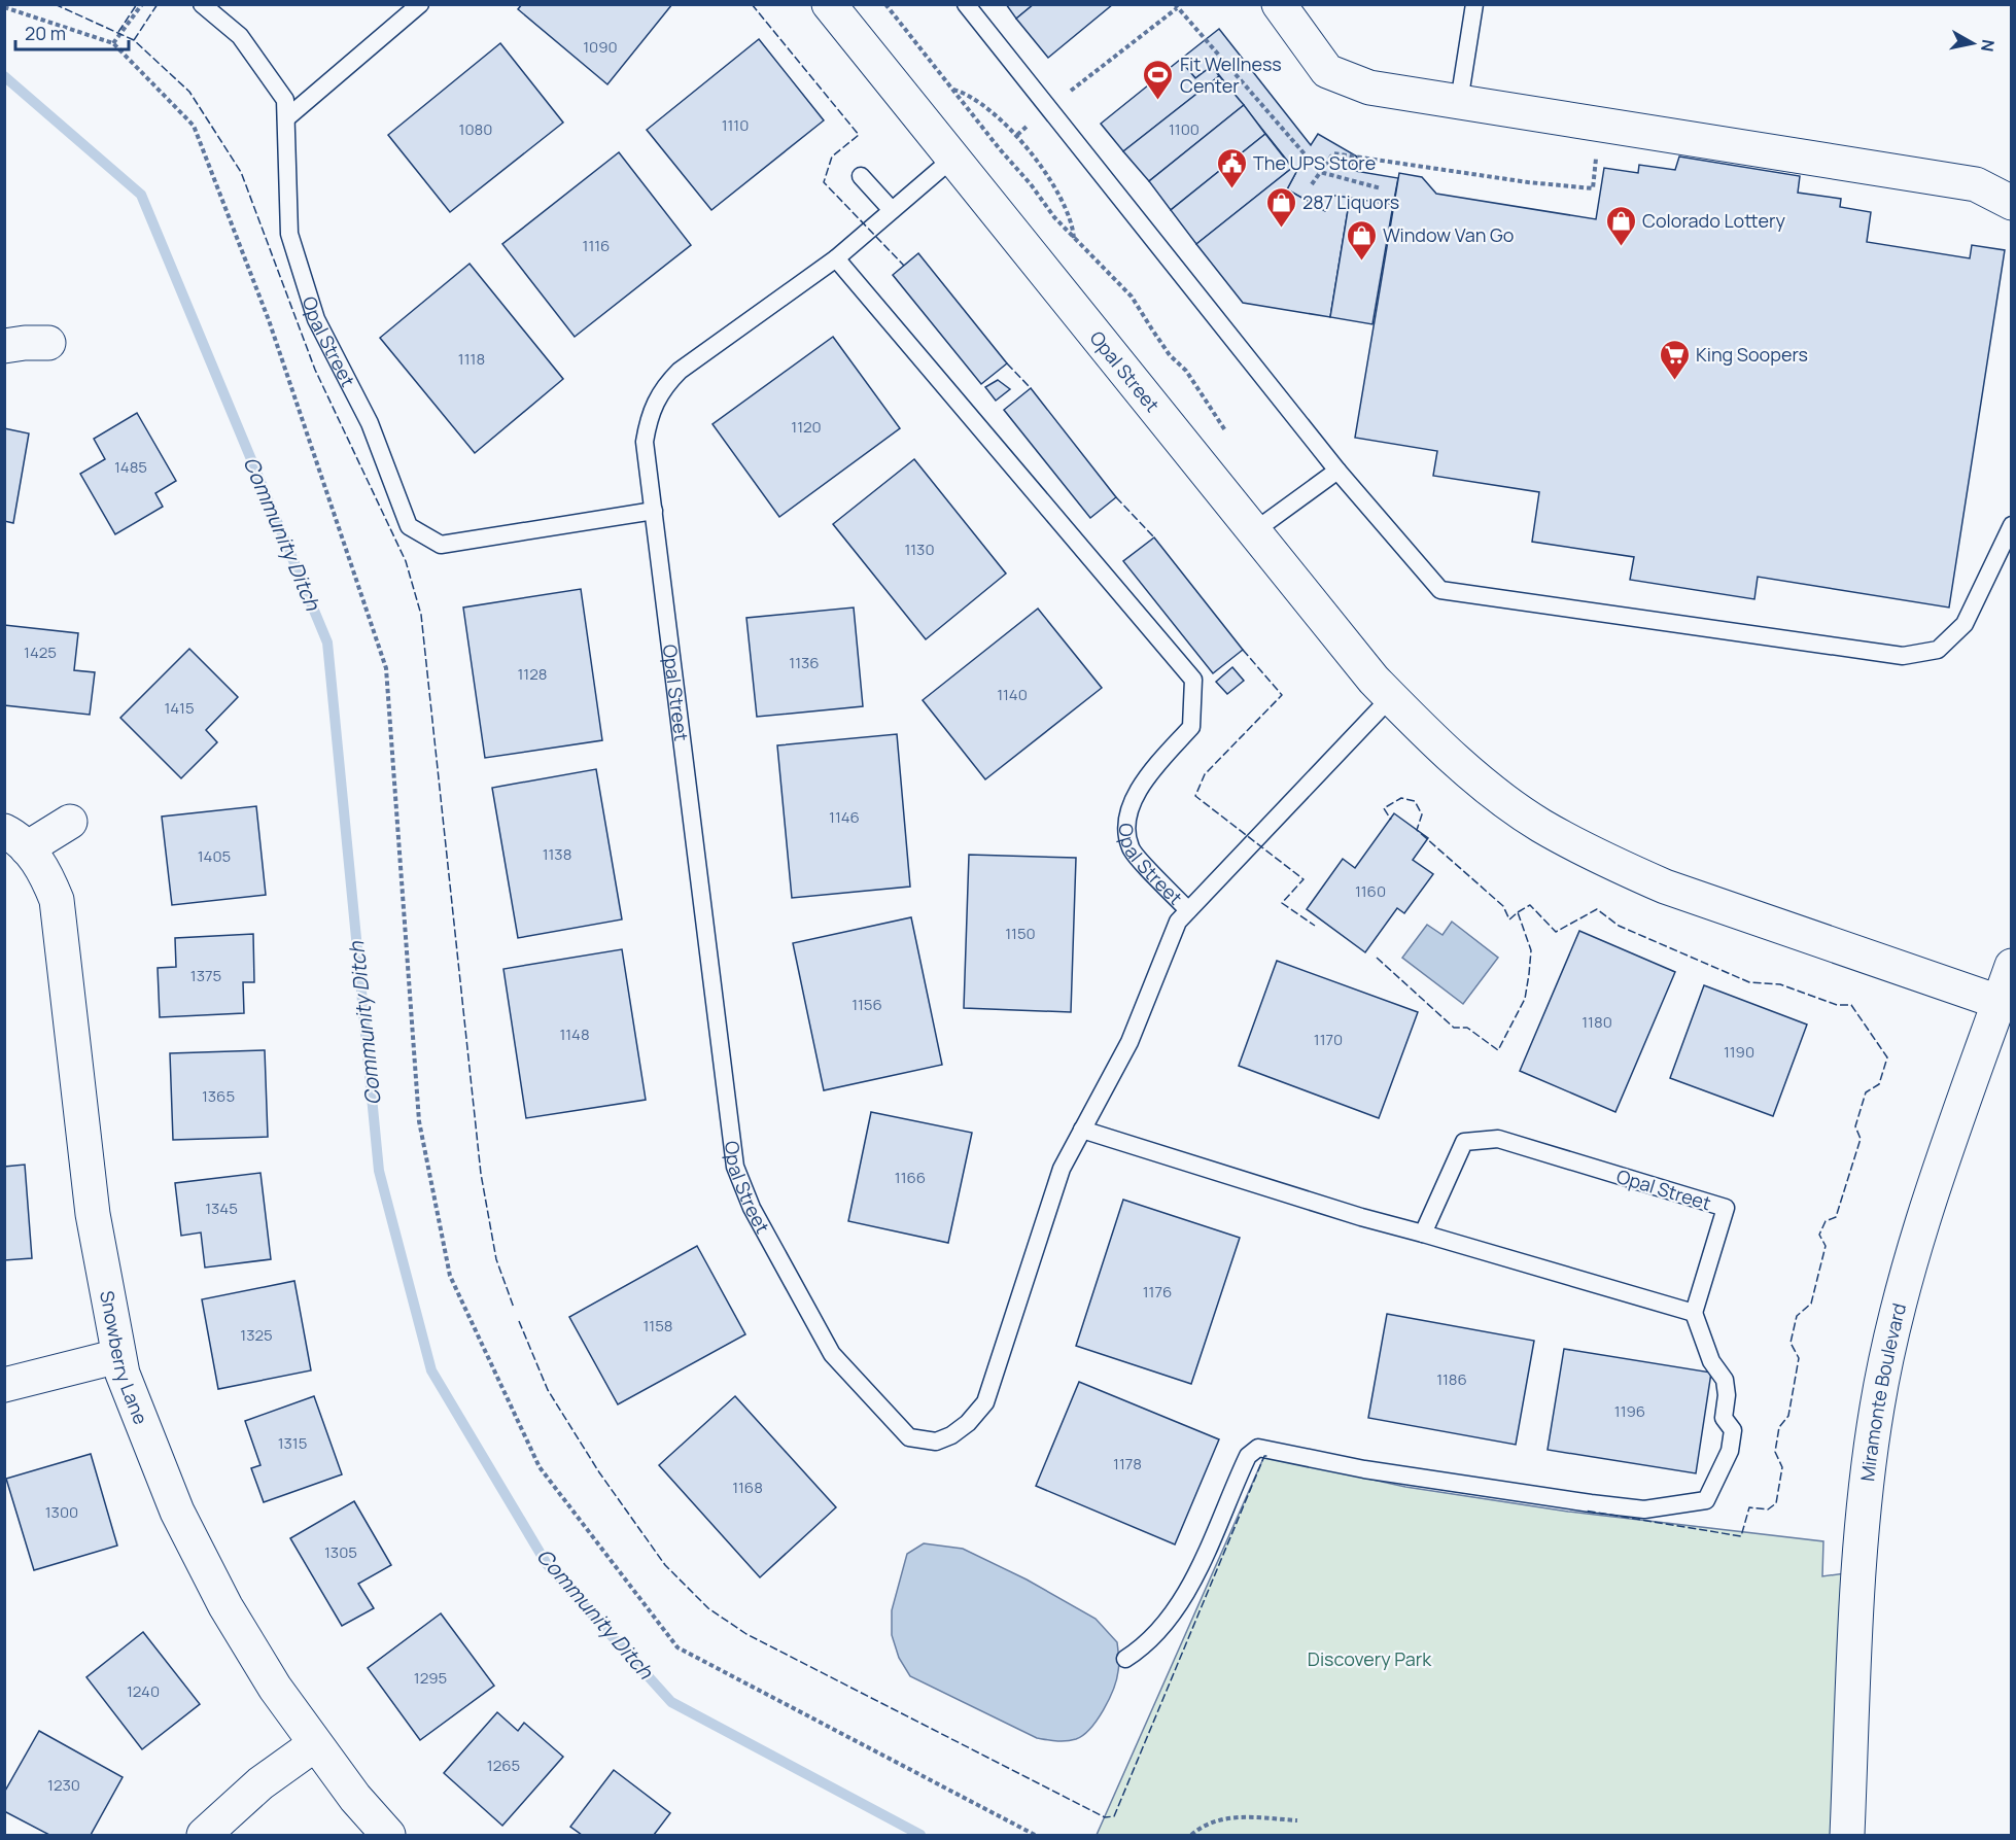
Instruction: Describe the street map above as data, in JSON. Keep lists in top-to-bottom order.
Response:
{
  "streets": {
    "street": ["Opal Street", "Snowberry Lane", "Miramonte Boulevard"]
  },
  "crossings": [
    ["Opal Street", "Miramonte Boulevard"]
  ],
  "water": ["Community Ditch"],
  "parks": ["Discovery Park"],
  "places": {
    "sports": ["Fit Wellness Center"],
    "public building": ["The UPS Store"],
    "shop": ["287 Liquors", "Colorado Lottery", "Window Van Go"],
    "supermarket": ["King Soopers"]
  },
  "house_numbers": [
    "1090",
    "1110",
    "1080",
    "1100",
    "1116",
    "1118",
    "1120",
    "1485",
    "1130",
    "1425",
    "1136",
    "1128",
    "1140",
    "1415",
    "1146",
    "1138",
    "1405",
    "1160",
    "1150",
    "1375",
    "1156",
    "1180",
    "1148",
    "1170",
    "1190",
    "1365",
    "1166",
    "1345",
    "1176",
    "1158",
    "1325",
    "1186",
    "1196",
    "1315",
    "1178",
    "1168",
    "1300",
    "1305",
    "1295",
    "1240",
    "1265",
    "1230"
  ],
  "scale_bar": "20 m",
  "north": "right"
}
